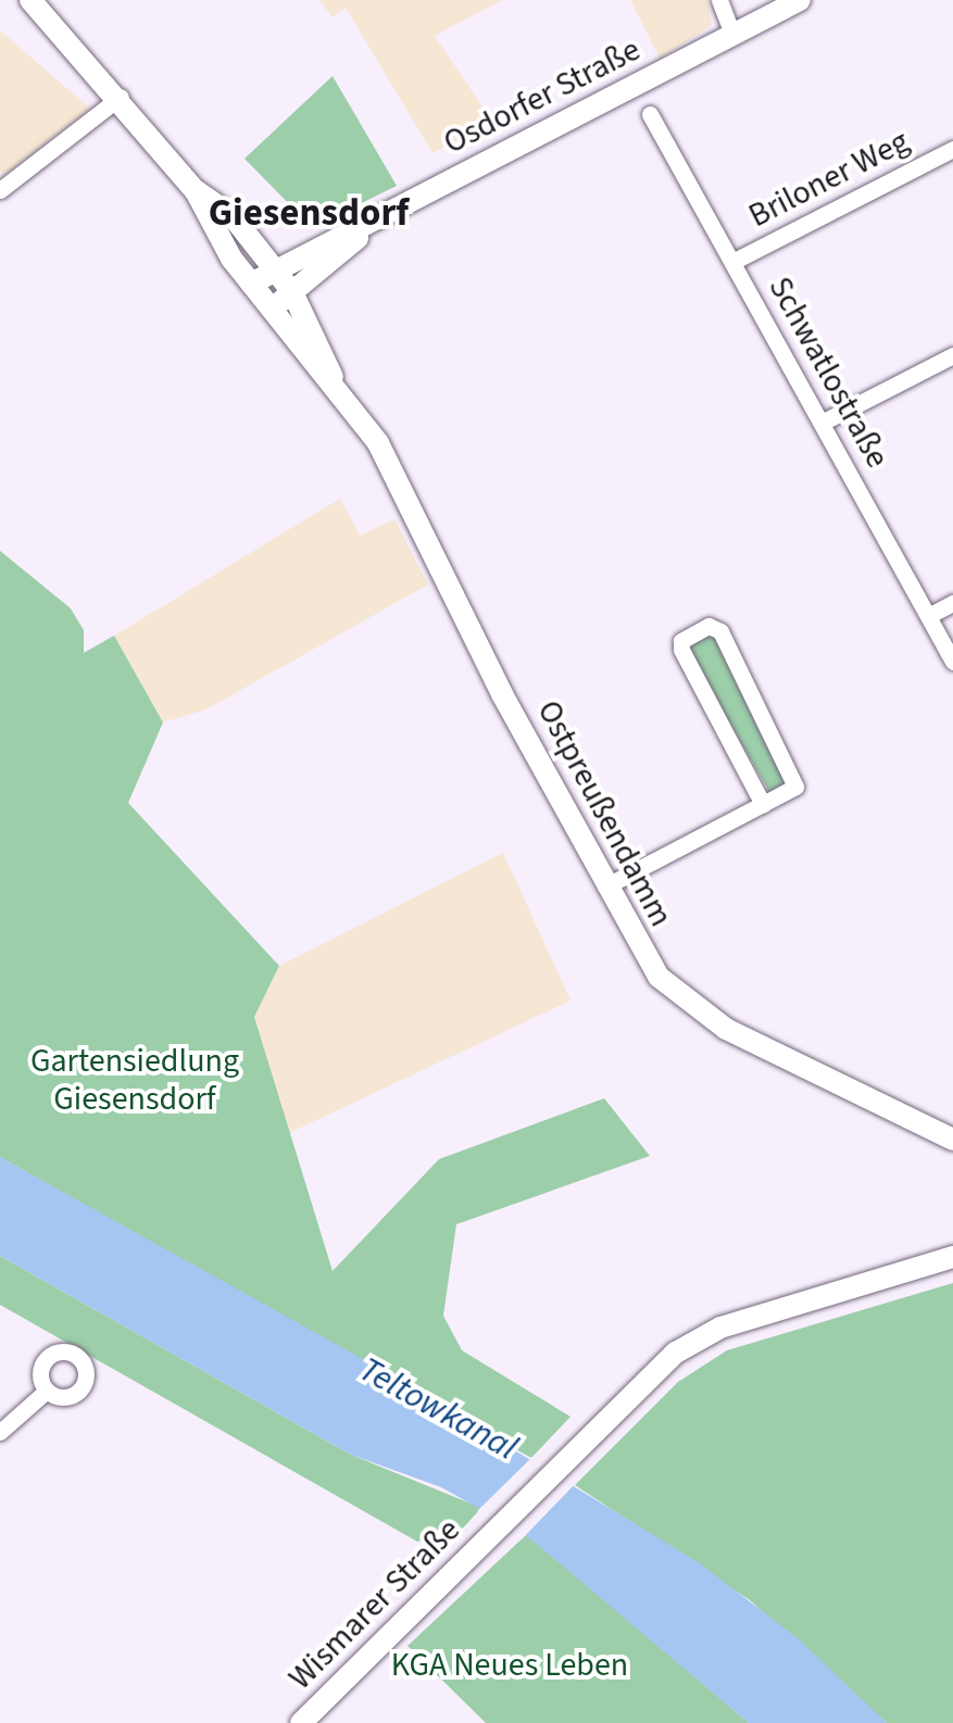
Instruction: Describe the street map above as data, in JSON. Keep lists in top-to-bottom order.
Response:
{
  "streets": {
    "main road": ["Osdorfer Straße", "Ostpreußendamm", "Wismarer Straße"],
    "street": ["Briloner Weg", "Schwatlostraße"]
  },
  "crossings": [
    ["Osdorfer Straße", "Ostpreußendamm"],
    ["Briloner Weg", "Schwatlostraße"]
  ],
  "districts": ["Giesensdorf"],
  "water": ["Teltowkanal"],
  "parks": ["Gartensiedlung Giesensdorf", "KGA Neues Leben"]
}
